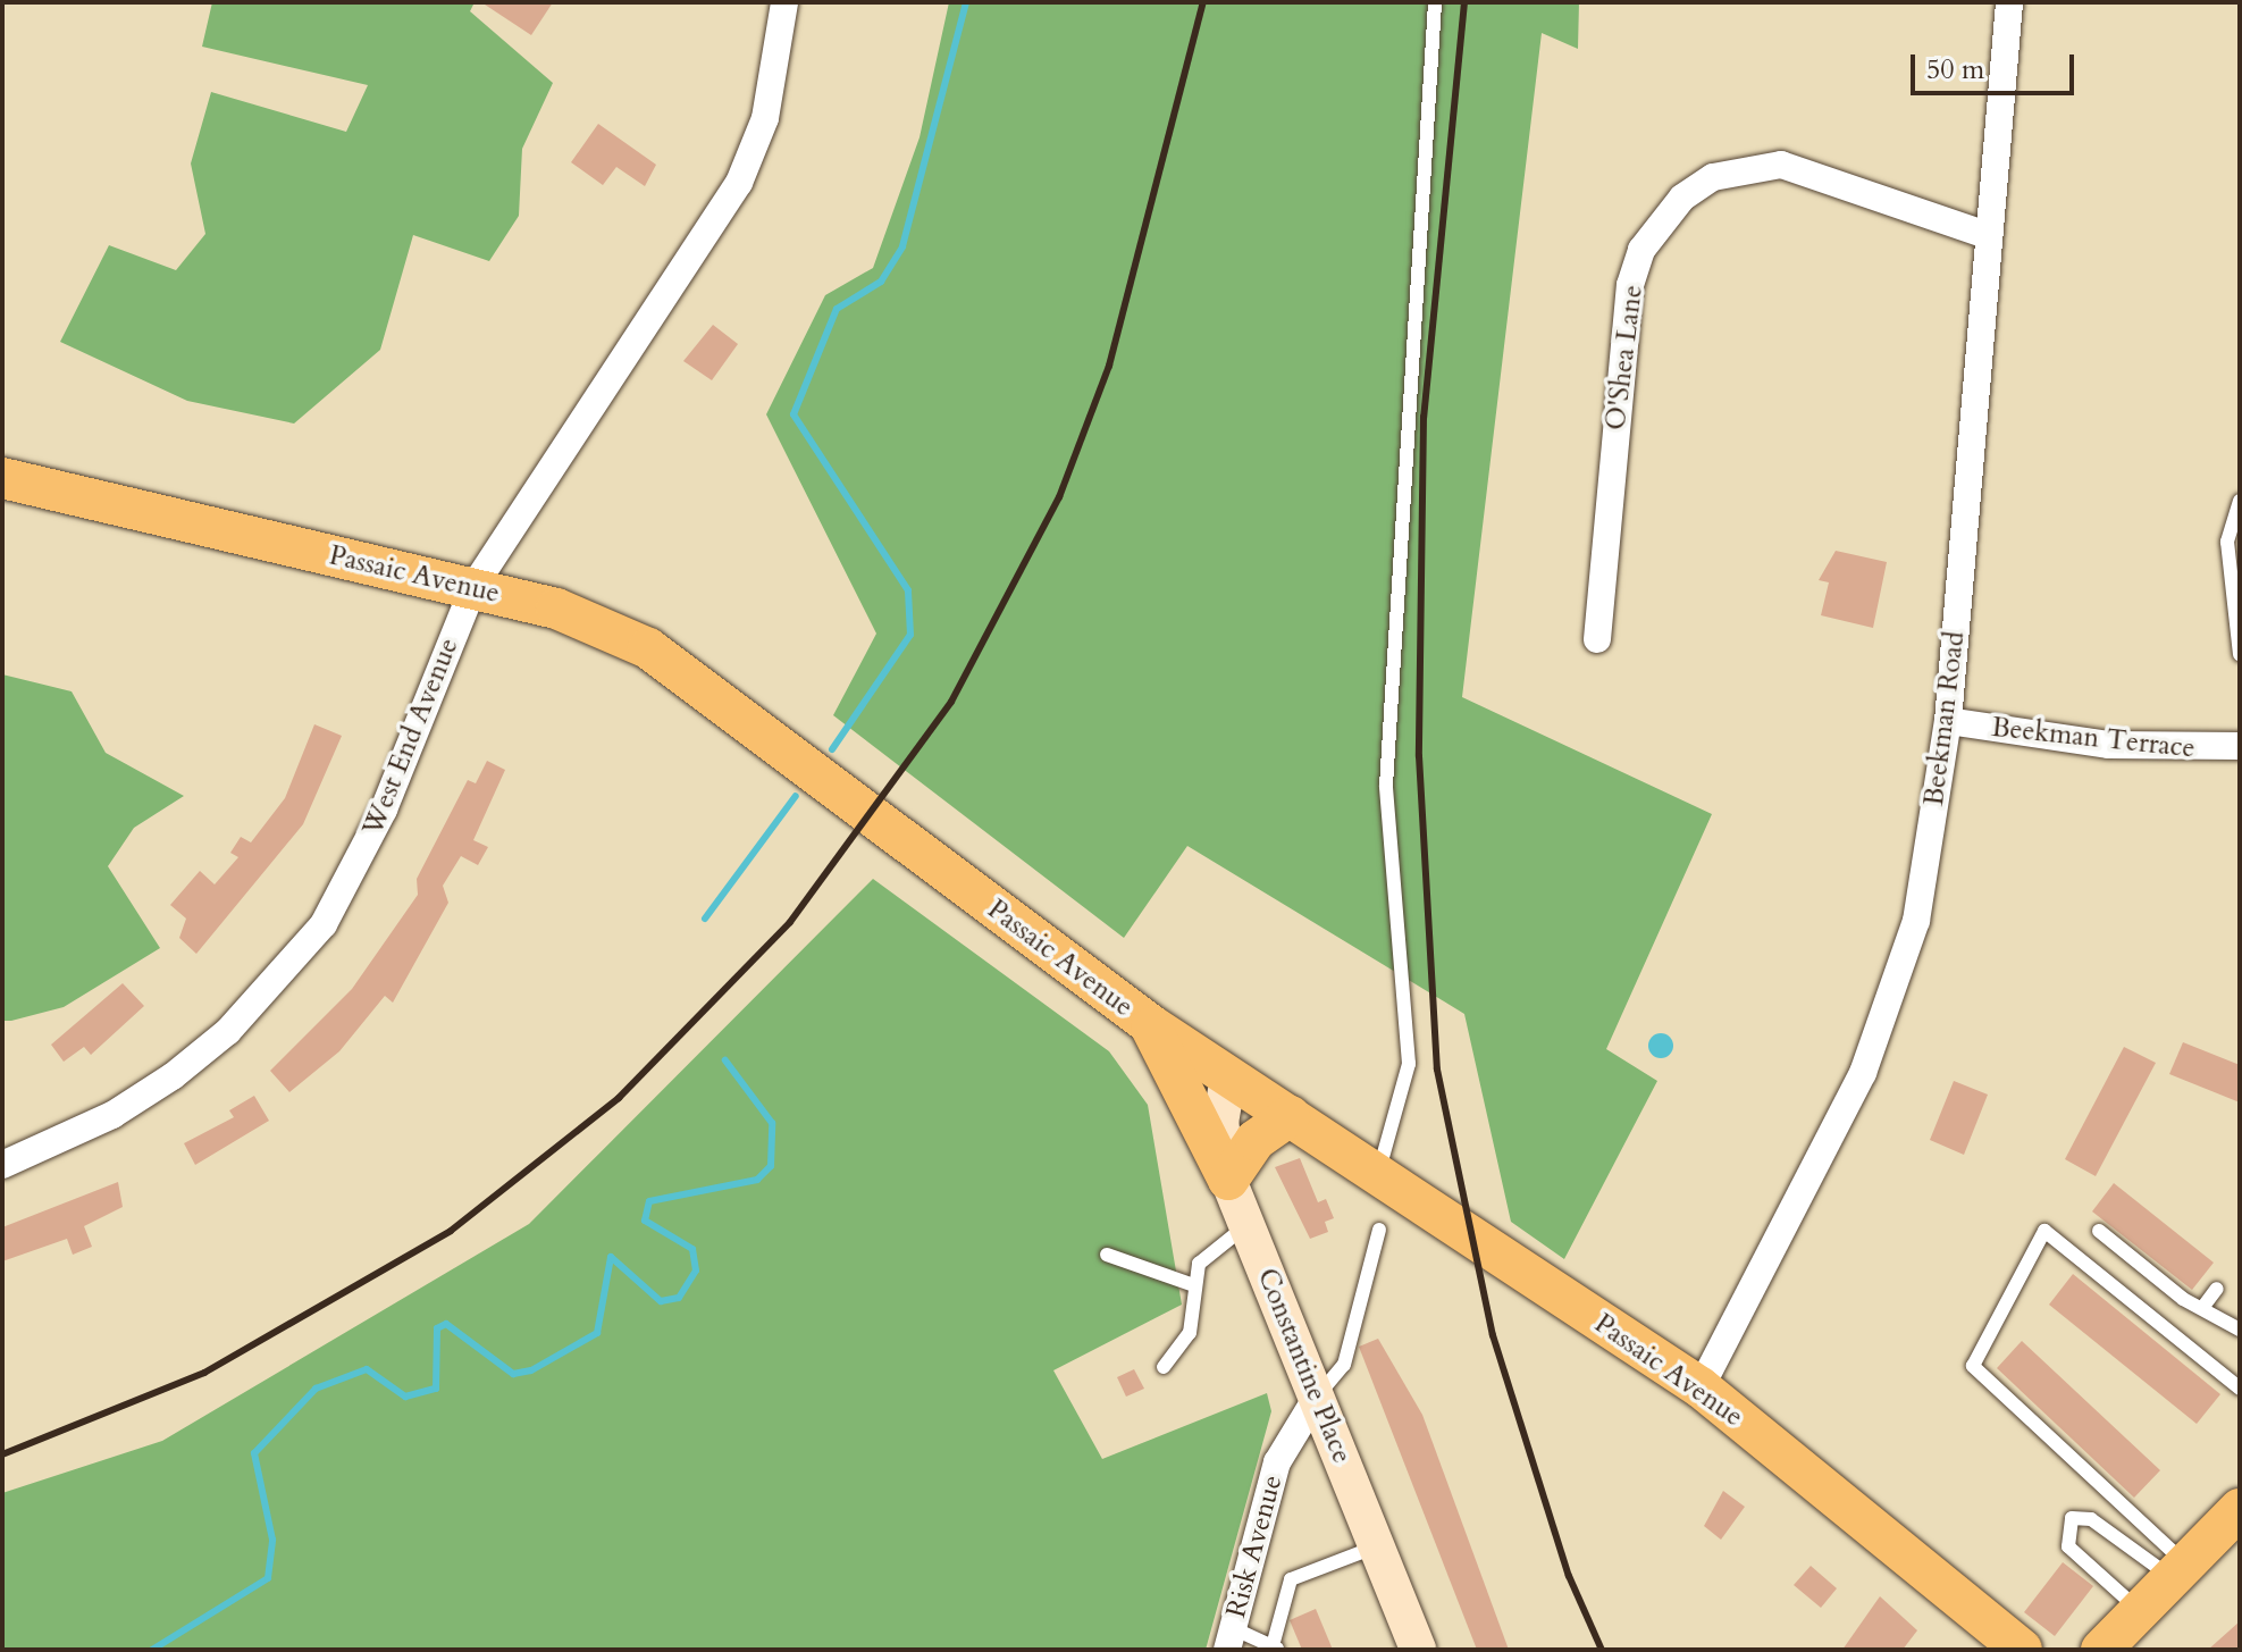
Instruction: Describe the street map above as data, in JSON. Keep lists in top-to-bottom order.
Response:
{
  "streets": {
    "main road": ["Passaic Avenue"],
    "street": [
      "O'Shea Lane",
      "Beekman Road",
      "West End Avenue",
      "Beekman Terrace",
      "Constantine Place",
      "Risk Avenue"
    ]
  },
  "crossings": [
    ["O'Shea Lane", "Beekman Road"],
    ["Passaic Avenue", "Beekman Road"],
    ["Passaic Avenue", "West End Avenue"],
    ["Passaic Avenue", "Constantine Place"],
    ["Beekman Road", "Beekman Terrace"],
    ["Constantine Place", "Risk Avenue"]
  ],
  "scale_bar": "50 m"
}
